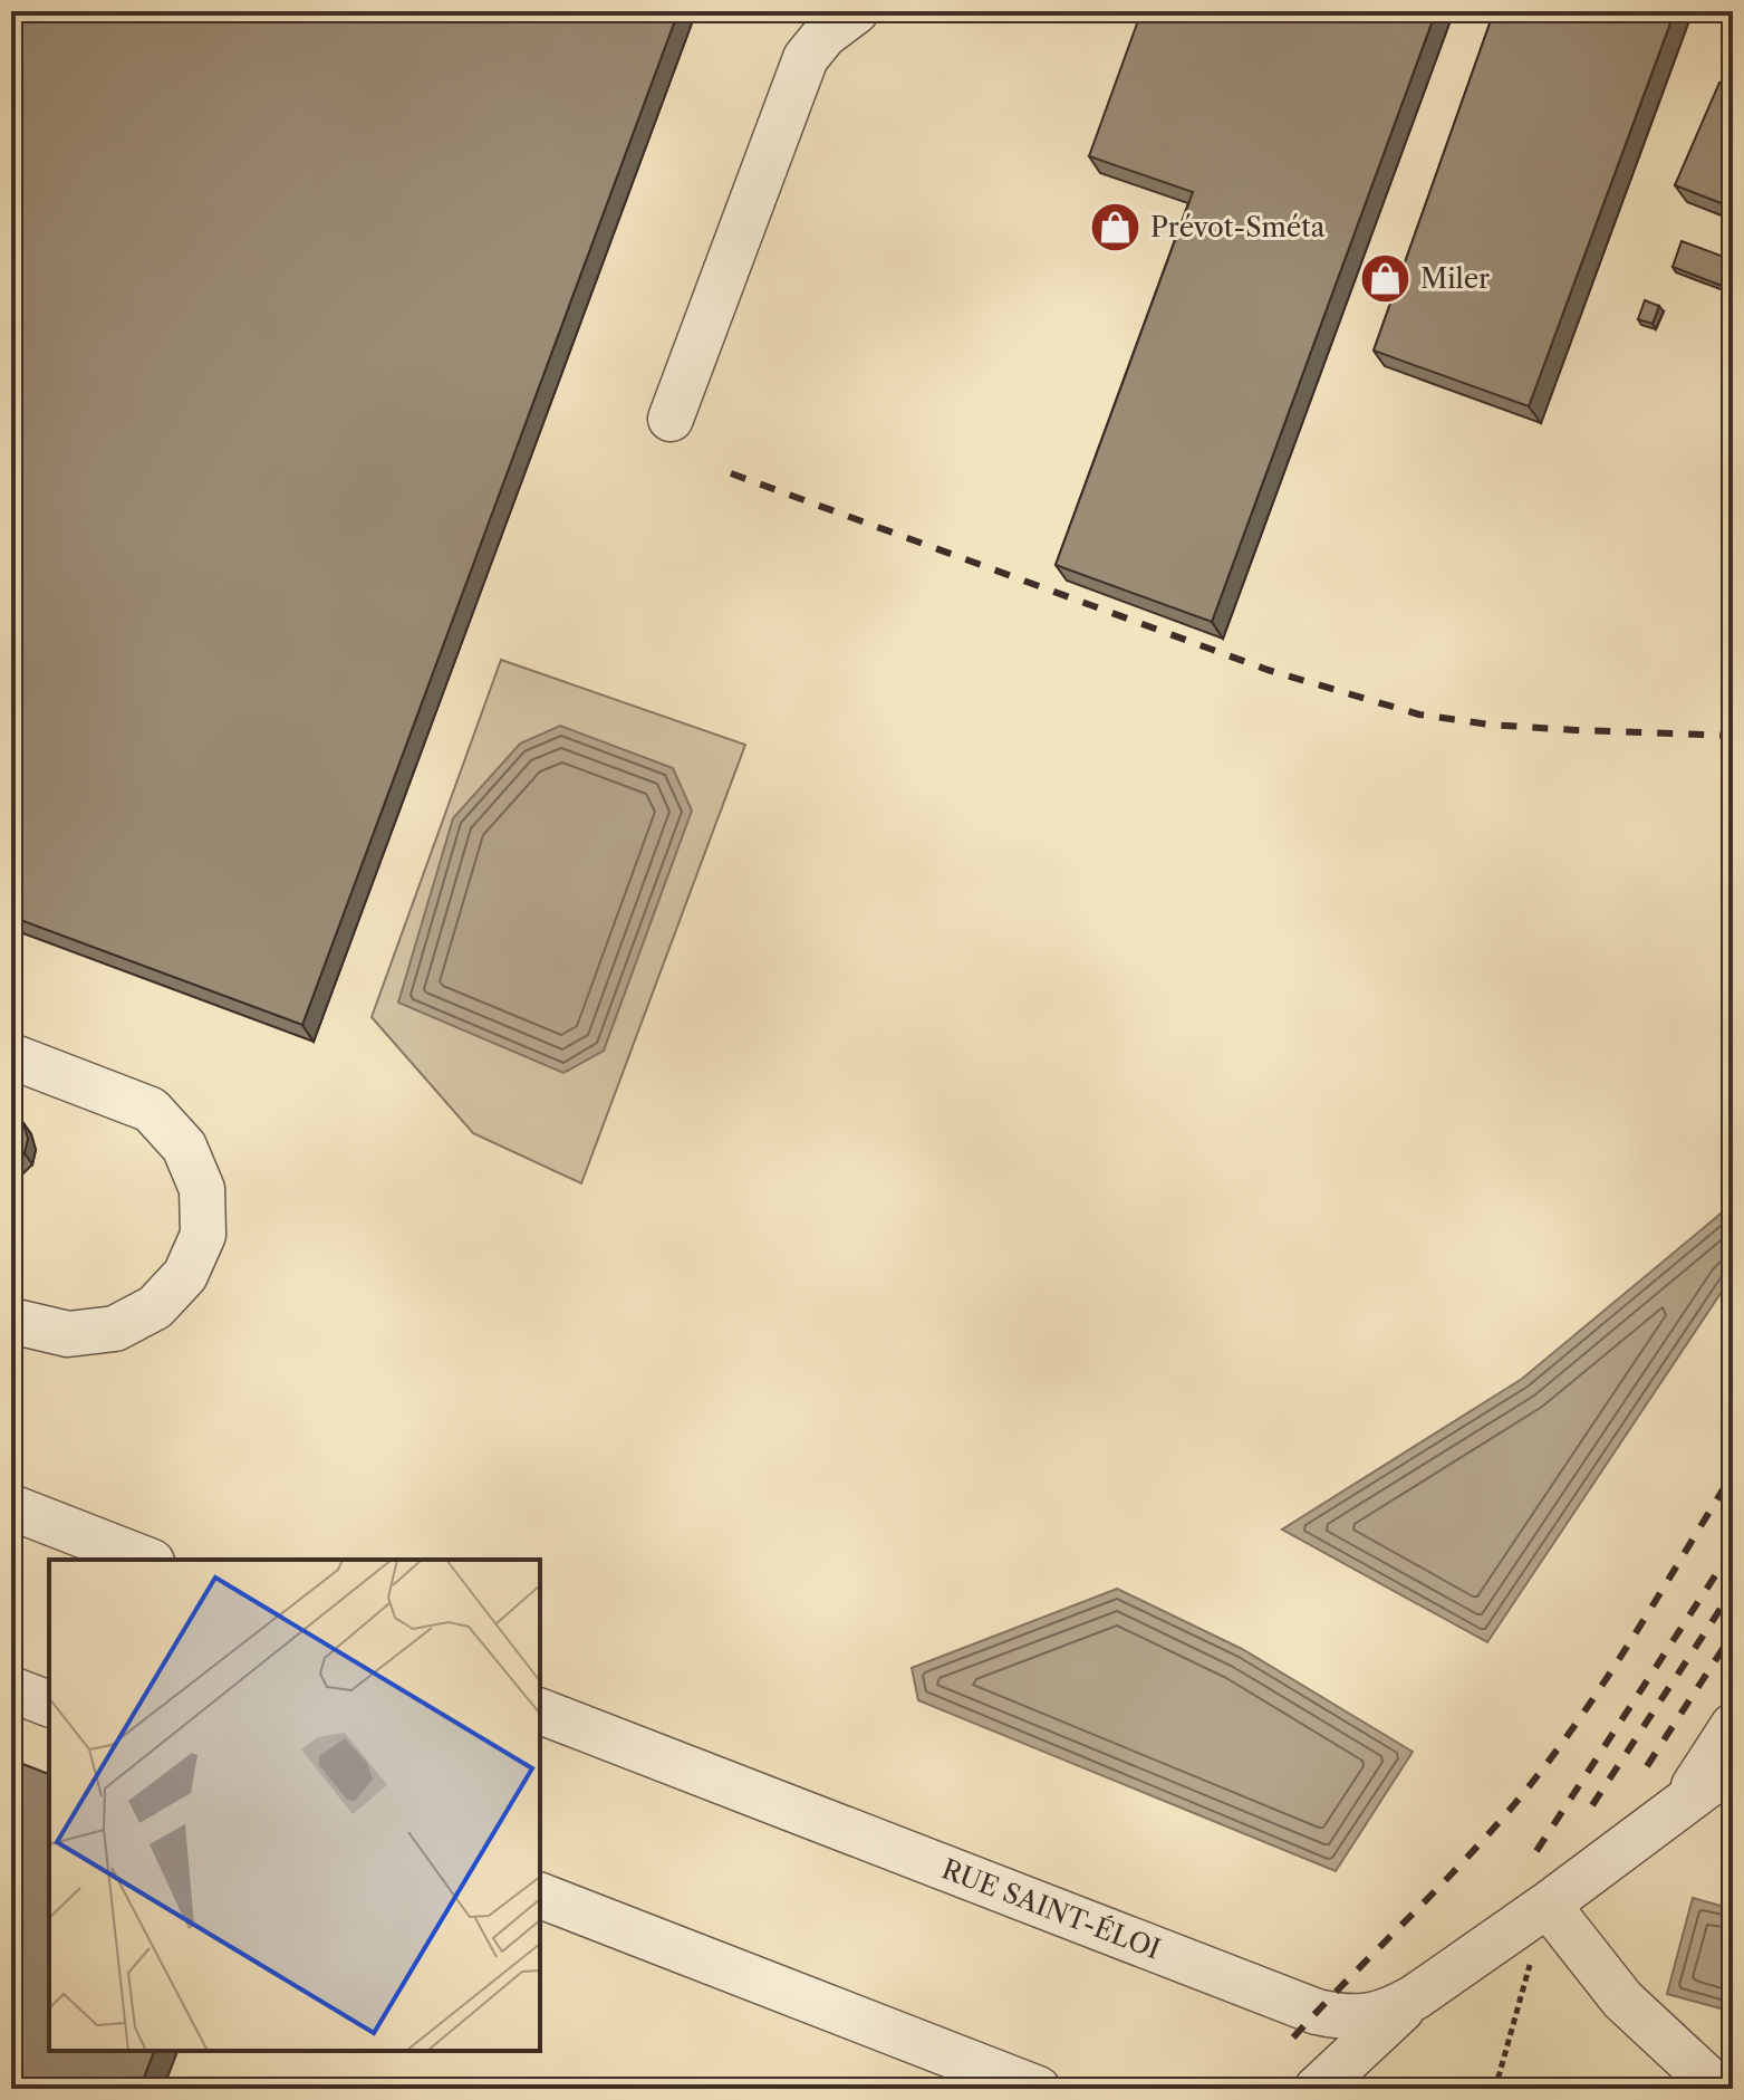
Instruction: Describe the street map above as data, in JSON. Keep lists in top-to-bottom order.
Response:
{
  "streets": {
    "street": ["RUE SAINT-ÉLOI"]
  },
  "places": {
    "shop": ["Prévot-Sméta", "Miler"]
  }
}
